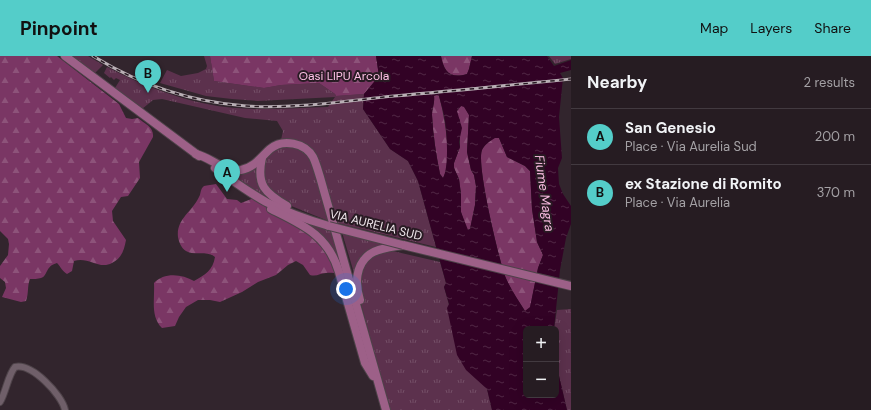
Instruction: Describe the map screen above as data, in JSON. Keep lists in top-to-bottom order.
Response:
{
  "streets": {
    "main road": ["VIA AURELIA SUD"]
  },
  "water": ["Fiume Magra"],
  "parks": ["Oasi LIPU Arcola"],
  "page": {
    "header": "Pinpoint",
    "nav": ["Map", "Layers", "Share"],
    "heading": ["Nearby", "2 results"],
    "pins": ["B", "A"],
    "list": [
      {
        "mark": "A",
        "name": "San Genesio",
        "note": "Place · Via Aurelia Sud",
        "value": "200 m"
      },
      {
        "mark": "B",
        "name": "ex Stazione di Romito",
        "note": "Place · Via Aurelia",
        "value": "370 m"
      }
    ],
    "map_buttons": ["+", "−"]
  }
}
